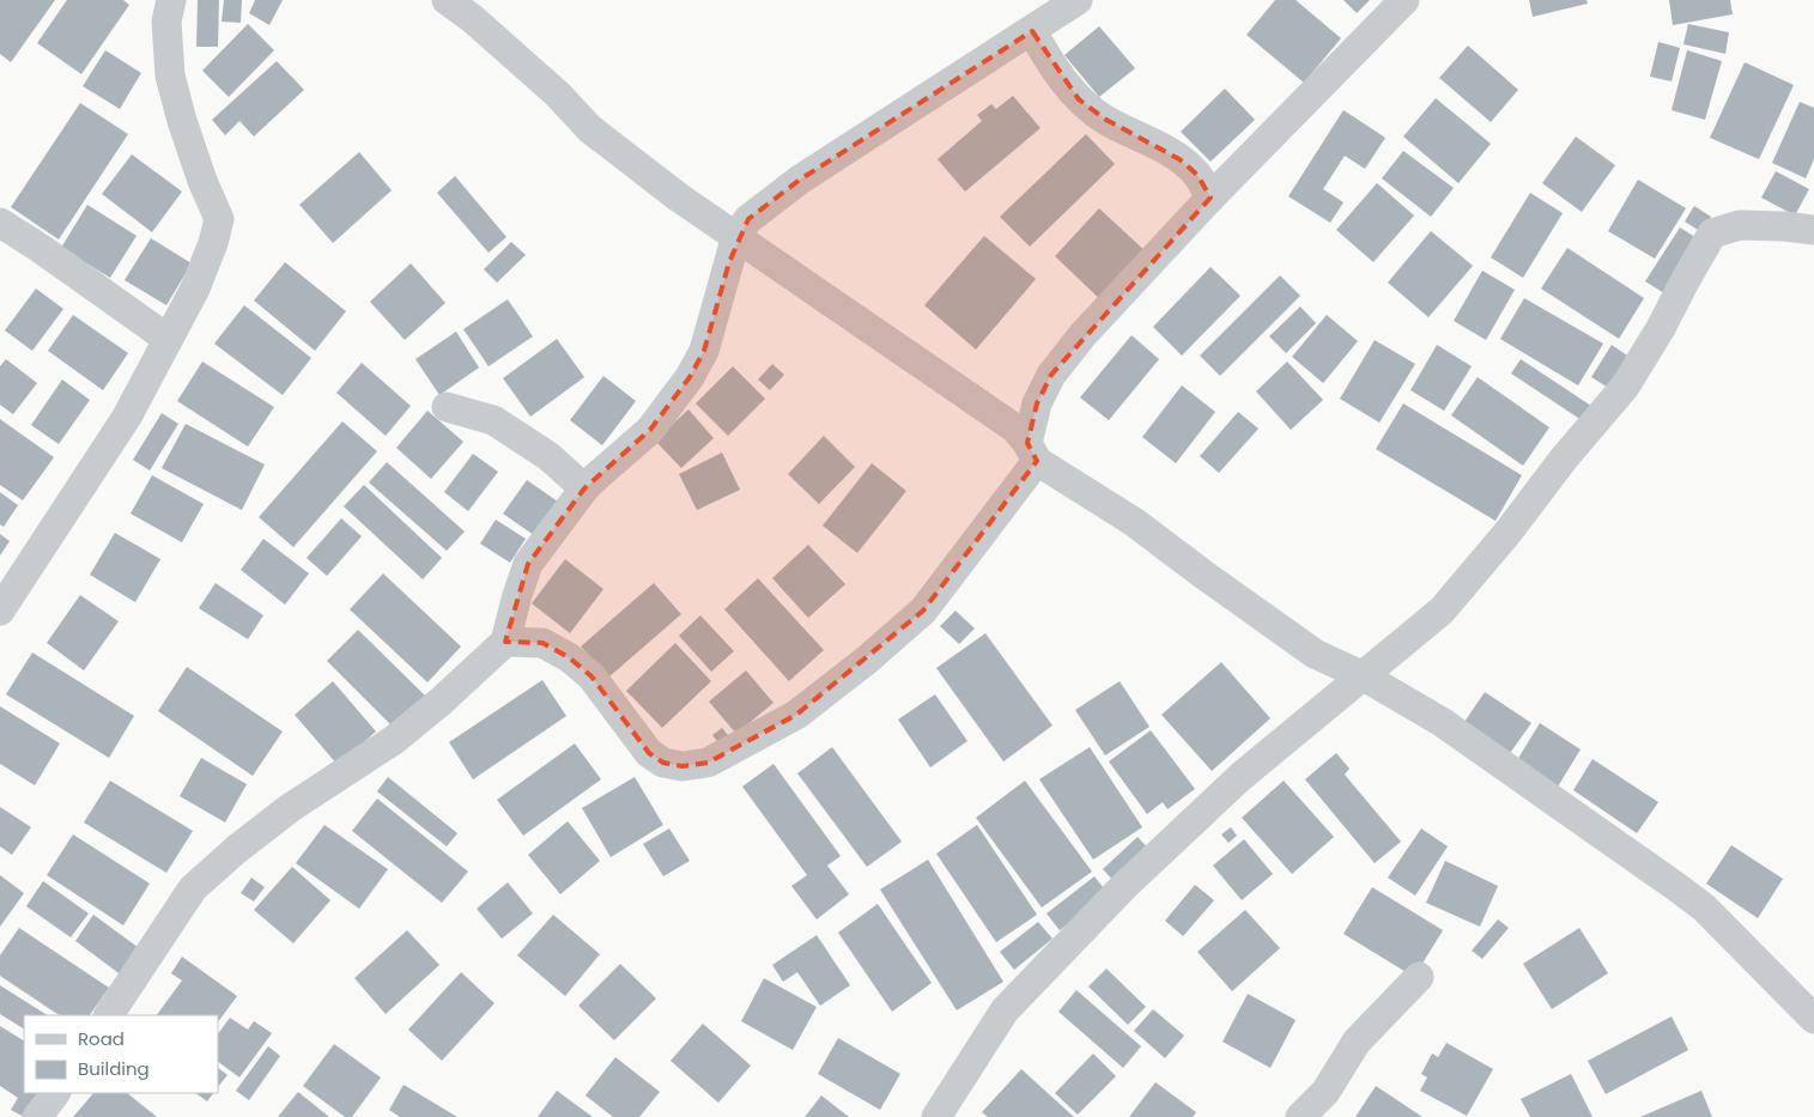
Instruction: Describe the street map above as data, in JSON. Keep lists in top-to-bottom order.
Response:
{
  "legend": ["Road", "Building"]
}
